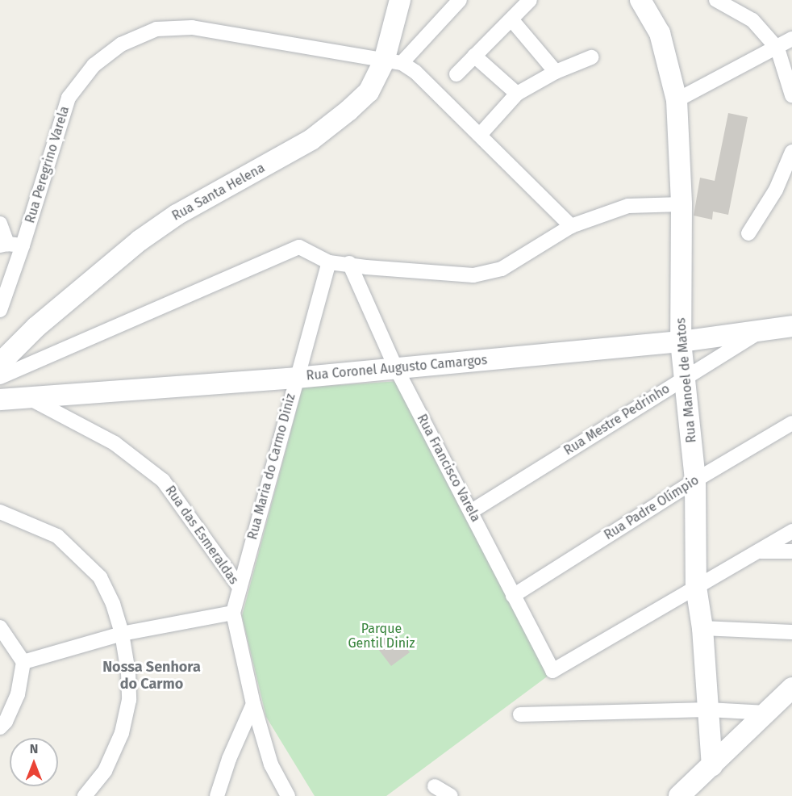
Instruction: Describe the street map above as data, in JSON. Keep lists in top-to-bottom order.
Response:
{
  "streets": {
    "street": [
      "Rua Peregrino Varela",
      "Rua Santa Helena",
      "Rua Coronel Augusto Camargos",
      "Rua Manoel de Matos",
      "Rua Mestre Pedrinho",
      "Rua Maria do Carmo Diniz",
      "Rua Francisco Varela",
      "Rua Padre Olímpio",
      "Rua das Esmeraldas"
    ]
  },
  "crossings": [
    ["Rua Peregrino Varela", "Rua Santa Helena"],
    ["Rua Coronel Augusto Camargos", "Rua Manoel de Matos"],
    ["Rua Coronel Augusto Camargos", "Rua Mestre Pedrinho"],
    ["Rua Coronel Augusto Camargos", "Rua Maria do Carmo Diniz"],
    ["Rua Coronel Augusto Camargos", "Rua Francisco Varela"],
    ["Rua Coronel Augusto Camargos", "Rua das Esmeraldas"],
    ["Rua Manoel de Matos", "Rua Mestre Pedrinho"],
    ["Rua Manoel de Matos", "Rua Francisco Varela"],
    ["Rua Manoel de Matos", "Rua Padre Olímpio"],
    ["Rua Mestre Pedrinho", "Rua Francisco Varela"],
    ["Rua Maria do Carmo Diniz", "Rua das Esmeraldas"],
    ["Rua Francisco Varela", "Rua Padre Olímpio"]
  ],
  "districts": ["Nossa Senhora do Carmo"],
  "parks": ["Parque Gentil Diniz"],
  "north": "top"
}
